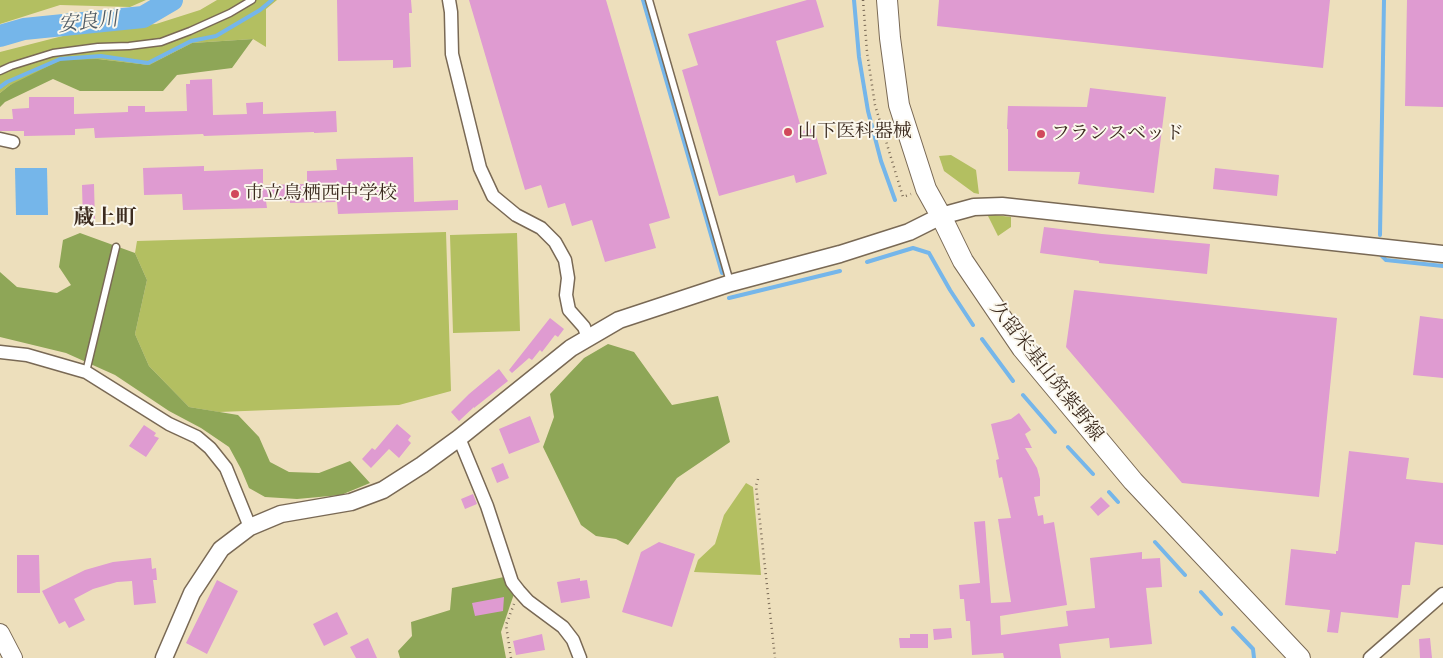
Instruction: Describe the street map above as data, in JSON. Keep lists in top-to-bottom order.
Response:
{
  "streets": {
    "main road": ["久留米基山筑紫野線"]
  },
  "districts": ["蔵上町"],
  "water": ["安良川"],
  "places": ["山下医科器械", "フランスベッド", "市立鳥栖西中学校"]
}
